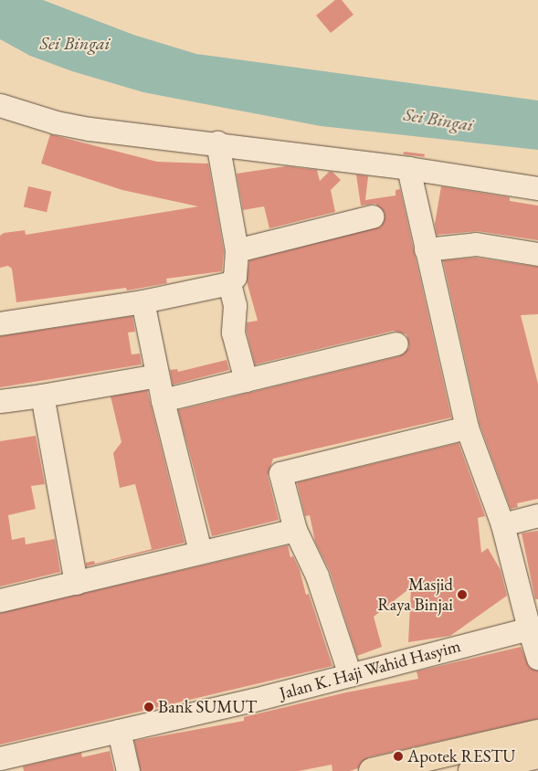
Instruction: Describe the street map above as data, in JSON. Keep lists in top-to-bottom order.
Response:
{
  "streets": {
    "street": ["Jalan K. Haji Wahid Hasyim"]
  },
  "water": ["Sei Bingai"],
  "places": ["Masjid Raya Binjai", "Bank SUMUT", "Apotek RESTU"]
}
